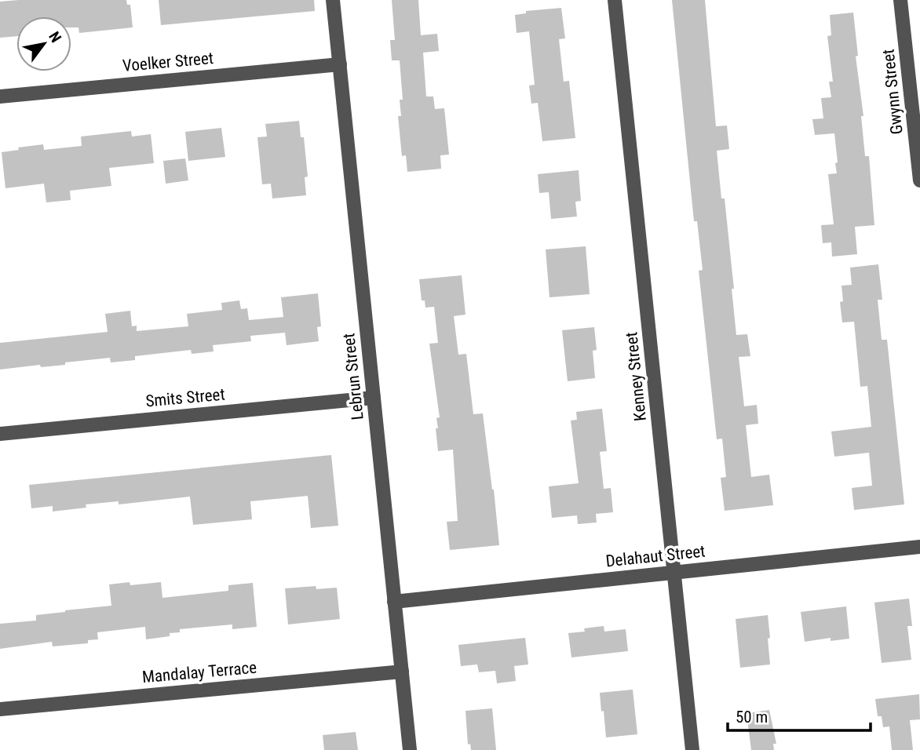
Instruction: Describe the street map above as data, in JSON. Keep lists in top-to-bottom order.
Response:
{
  "streets": {
    "street": [
      "Voelker Street",
      "Gwynn Street",
      "Lebrun Street",
      "Kenney Street",
      "Smits Street",
      "Delahaut Street",
      "Mandalay Terrace"
    ]
  },
  "crossings": [
    ["Voelker Street", "Lebrun Street"],
    ["Lebrun Street", "Smits Street"],
    ["Lebrun Street", "Delahaut Street"],
    ["Lebrun Street", "Mandalay Terrace"],
    ["Kenney Street", "Delahaut Street"]
  ],
  "scale_bar": "50 m",
  "north": "top right"
}
